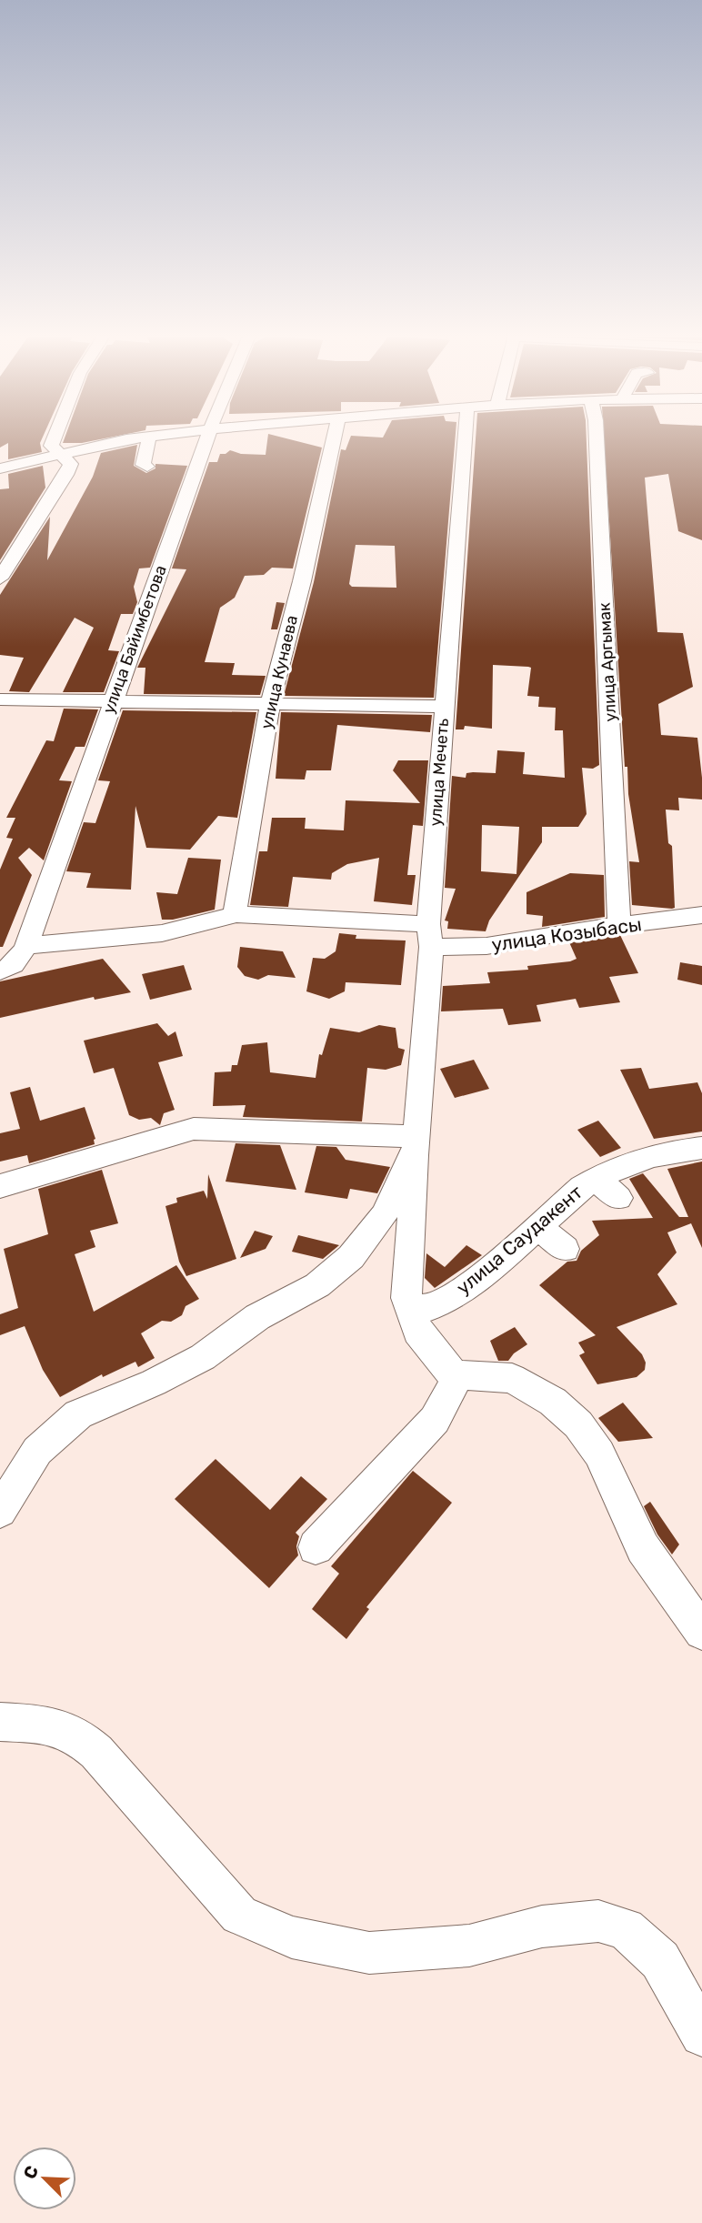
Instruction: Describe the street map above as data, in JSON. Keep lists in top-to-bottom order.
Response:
{
  "streets": {
    "street": [
      "улица Байимбетова",
      "улица Аргымак",
      "улица Кунаева",
      "улица Мечеть",
      "улица Козыбасы",
      "улица Саудакент"
    ]
  },
  "crossings": [
    ["улица Байимбетова", "улица Козыбасы"],
    ["улица Аргымак", "улица Козыбасы"],
    ["улица Кунаева", "улица Козыбасы"],
    ["улица Мечеть", "улица Козыбасы"]
  ],
  "north": "top left"
}
